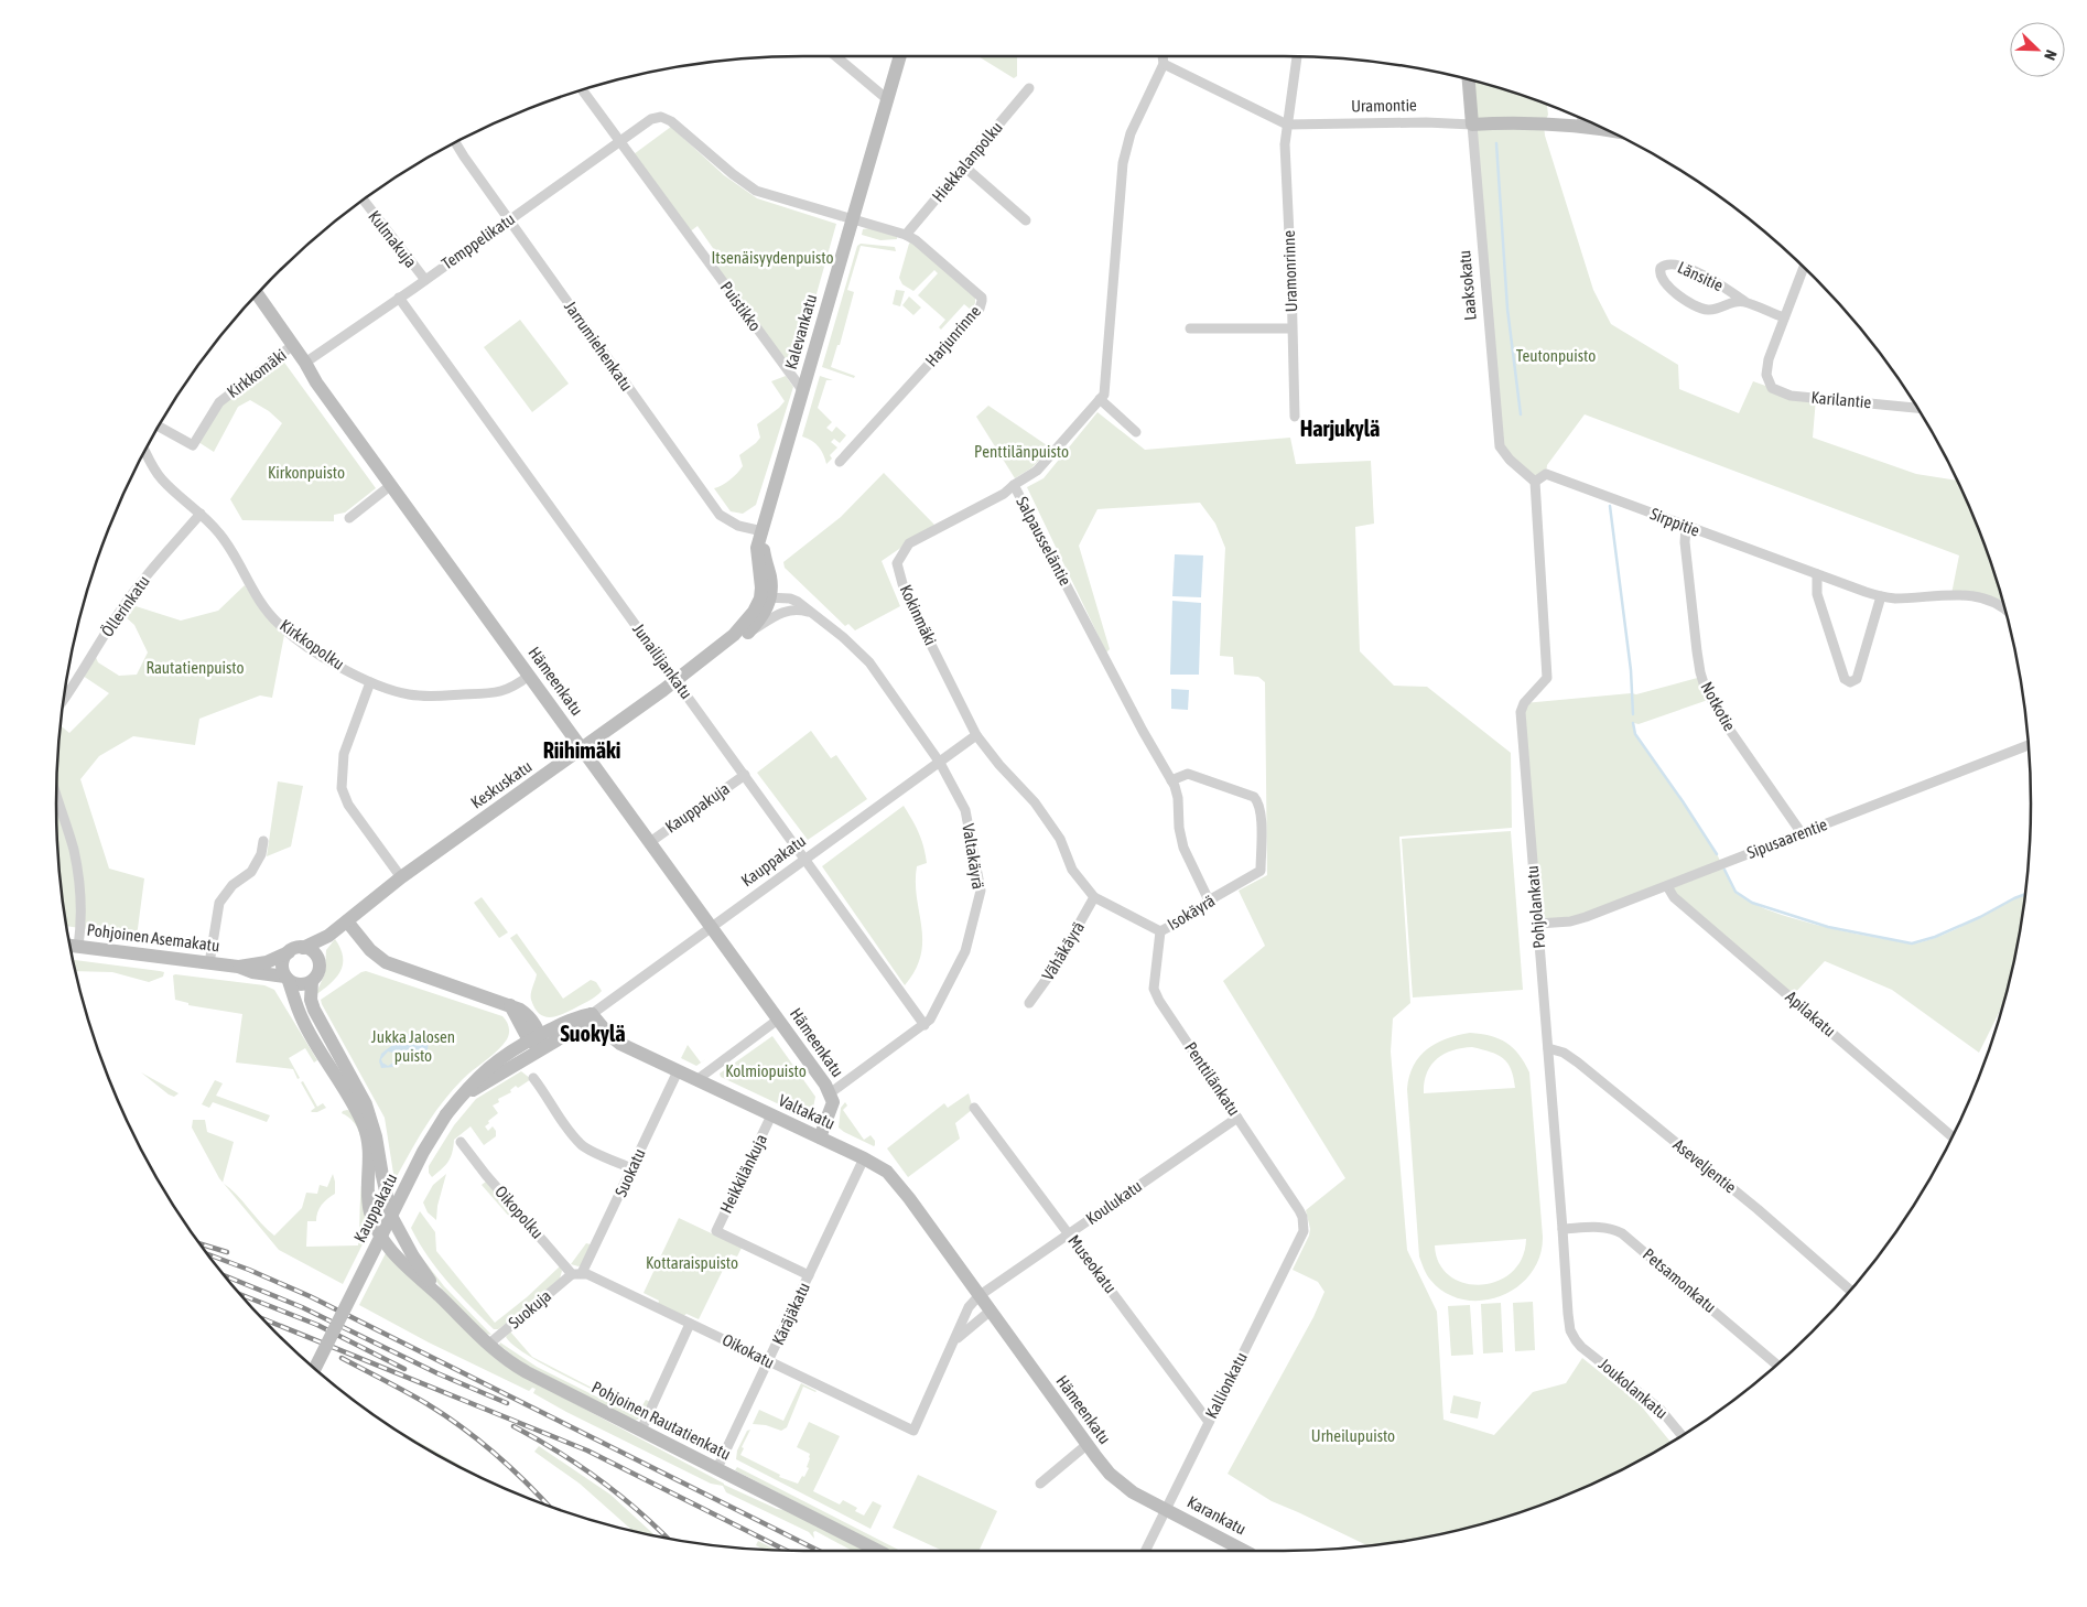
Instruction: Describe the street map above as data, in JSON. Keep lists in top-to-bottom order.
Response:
{
  "streets": {
    "street": [
      "Uramontie",
      "Hiekkalanpolku",
      "Kulmakuja",
      "Temppelikatu",
      "Uramonrinne",
      "Länsitie",
      "Laaksokatu",
      "Puistikko",
      "Kalevankatu",
      "Harjunrinne",
      "Jarrumiehenkatu",
      "Kirkkomäki",
      "Karilantie",
      "Sirppitie",
      "Salpausseläntie",
      "Öllerinkatu",
      "Kokinmäki",
      "Kirkkopolku",
      "Junailijankatu",
      "Hämeenkatu",
      "Notkotie",
      "Keskuskatu",
      "Kauppakuja",
      "Sipusaarentie",
      "Valtakäyrä",
      "Kauppakatu",
      "Pohjolankatu",
      "Isokäyrä",
      "Pohjoinen Asemakatu",
      "Vähäkäyrä",
      "Apilakatu",
      "Penttilänkatu",
      "Valtakatu",
      "Aseveljentie",
      "Suokatu",
      "Heikkilänkuja",
      "Koulukatu",
      "Oikopolku",
      "Museokatu",
      "Petsamonkatu",
      "Suokuja",
      "Käräjäkatu",
      "Oikokatu",
      "Kallionkatu",
      "Joukolankatu",
      "Pohjoinen Rautatienkatu",
      "Karankatu"
    ]
  },
  "crossings": [
    ["Uramontie", "Uramonrinne"],
    ["Uramontie", "Laaksokatu"],
    ["Uramontie", "Salpausseläntie"],
    ["Hiekkalanpolku", "Harjunrinne"],
    ["Kulmakuja", "Temppelikatu"],
    ["Temppelikatu", "Puistikko"],
    ["Temppelikatu", "Kalevankatu"],
    ["Temppelikatu", "Harjunrinne"],
    ["Temppelikatu", "Jarrumiehenkatu"],
    ["Temppelikatu", "Junailijankatu"],
    ["Temppelikatu", "Hämeenkatu"],
    ["Länsitie", "Karilantie"],
    ["Laaksokatu", "Sirppitie"],
    ["Laaksokatu", "Pohjolankatu"],
    ["Puistikko", "Kalevankatu"],
    ["Kalevankatu", "Harjunrinne"],
    ["Kalevankatu", "Jarrumiehenkatu"],
    ["Kalevankatu", "Keskuskatu"],
    ["Kalevankatu", "Valtakäyrä"],
    ["Kirkkomäki", "Hämeenkatu"],
    ["Sirppitie", "Notkotie"],
    ["Sirppitie", "Pohjolankatu"],
    ["Salpausseläntie", "Kokinmäki"],
    ["Salpausseläntie", "Isokäyrä"],
    ["Öllerinkatu", "Kirkkopolku"],
    ["Kokinmäki", "Kauppakatu"],
    ["Kokinmäki", "Isokäyrä"],
    ["Kirkkopolku", "Hämeenkatu"],
    ["Junailijankatu", "Keskuskatu"],
    ["Junailijankatu", "Kauppakuja"],
    ["Junailijankatu", "Valtakäyrä"],
    ["Junailijankatu", "Kauppakatu"],
    ["Hämeenkatu", "Keskuskatu"],
    ["Hämeenkatu", "Kauppakuja"],
    ["Hämeenkatu", "Valtakäyrä"],
    ["Hämeenkatu", "Kauppakatu"],
    ["Hämeenkatu", "Valtakatu"],
    ["Hämeenkatu", "Koulukatu"],
    ["Hämeenkatu", "Kallionkatu"],
    ["Hämeenkatu", "Karankatu"],
    ["Notkotie", "Sipusaarentie"],
    ["Keskuskatu", "Valtakäyrä"],
    ["Keskuskatu", "Pohjoinen Asemakatu"],
    ["Keskuskatu", "Pohjoinen Rautatienkatu"],
    ["Sipusaarentie", "Pohjolankatu"],
    ["Sipusaarentie", "Apilakatu"],
    ["Valtakäyrä", "Kauppakatu"],
    ["Kauppakatu", "Isokäyrä"],
    ["Kauppakatu", "Valtakatu"],
    ["Pohjolankatu", "Aseveljentie"],
    ["Pohjolankatu", "Petsamonkatu"],
    ["Pohjolankatu", "Joukolankatu"],
    ["Isokäyrä", "Vähäkäyrä"],
    ["Isokäyrä", "Penttilänkatu"],
    ["Pohjoinen Asemakatu", "Pohjoinen Rautatienkatu"],
    ["Penttilänkatu", "Koulukatu"],
    ["Penttilänkatu", "Kallionkatu"],
    ["Valtakatu", "Suokatu"],
    ["Valtakatu", "Heikkilänkuja"],
    ["Valtakatu", "Käräjäkatu"],
    ["Suokatu", "Oikopolku"],
    ["Suokatu", "Suokuja"],
    ["Suokatu", "Oikokatu"],
    ["Heikkilänkuja", "Käräjäkatu"],
    ["Koulukatu", "Museokatu"],
    ["Koulukatu", "Oikokatu"],
    ["Oikopolku", "Suokuja"],
    ["Oikopolku", "Oikokatu"],
    ["Museokatu", "Kallionkatu"],
    ["Suokuja", "Oikokatu"],
    ["Suokuja", "Pohjoinen Rautatienkatu"],
    ["Käräjäkatu", "Oikokatu"],
    ["Käräjäkatu", "Pohjoinen Rautatienkatu"],
    ["Kallionkatu", "Karankatu"]
  ],
  "districts": ["Harjukylä", "Riihimäki", "Suokylä"],
  "parks": [
    "Itsenäisyydenpuisto",
    "Teutonpuisto",
    "Penttilänpuisto",
    "Kirkonpuisto",
    "Rautatienpuisto",
    "Jukka Jalosen puisto",
    "Kolmiopuisto",
    "Kottaraispuisto",
    "Urheilupuisto"
  ],
  "north": "bottom right"
}
